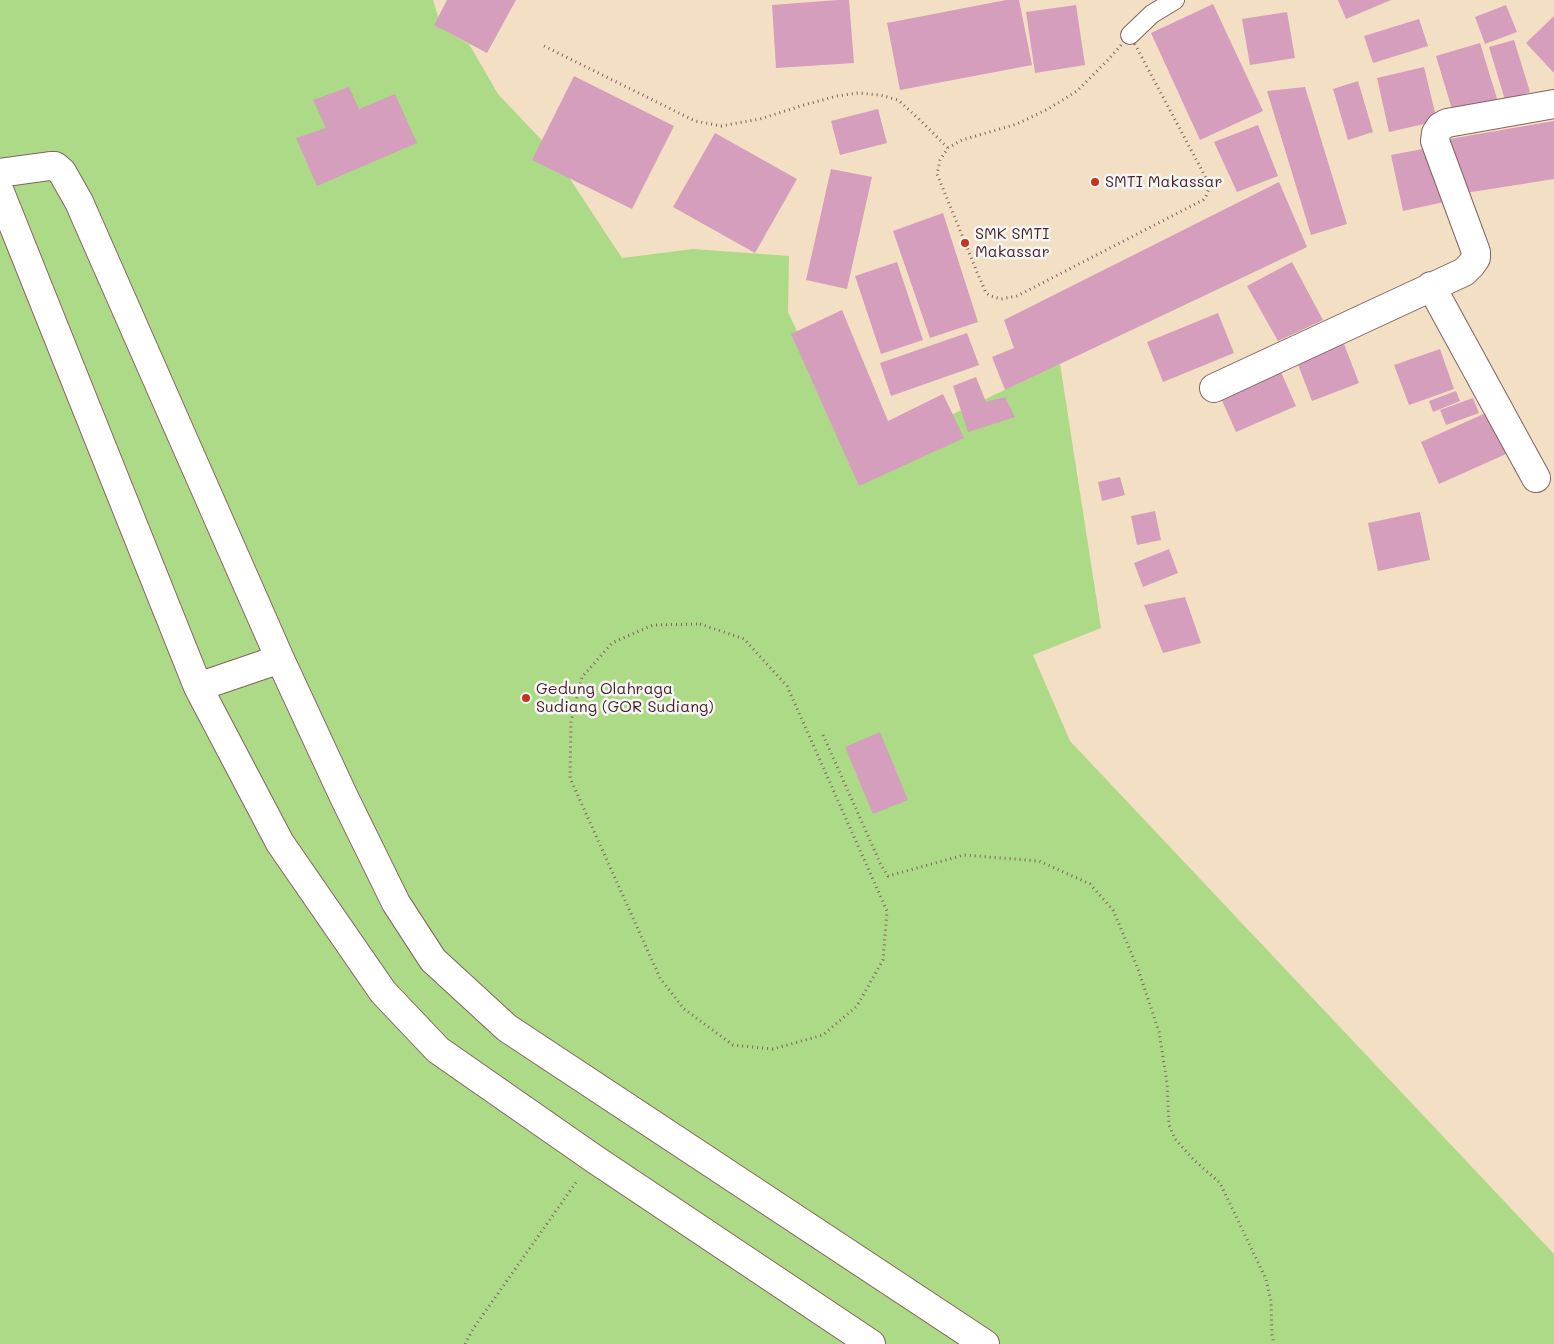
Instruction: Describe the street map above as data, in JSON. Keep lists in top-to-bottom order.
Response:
{
  "places": ["SMTI Makassar", "SMK SMTI Makassar", "Gedung Olahraga Sudiang (GOR Sudiang)"]
}
